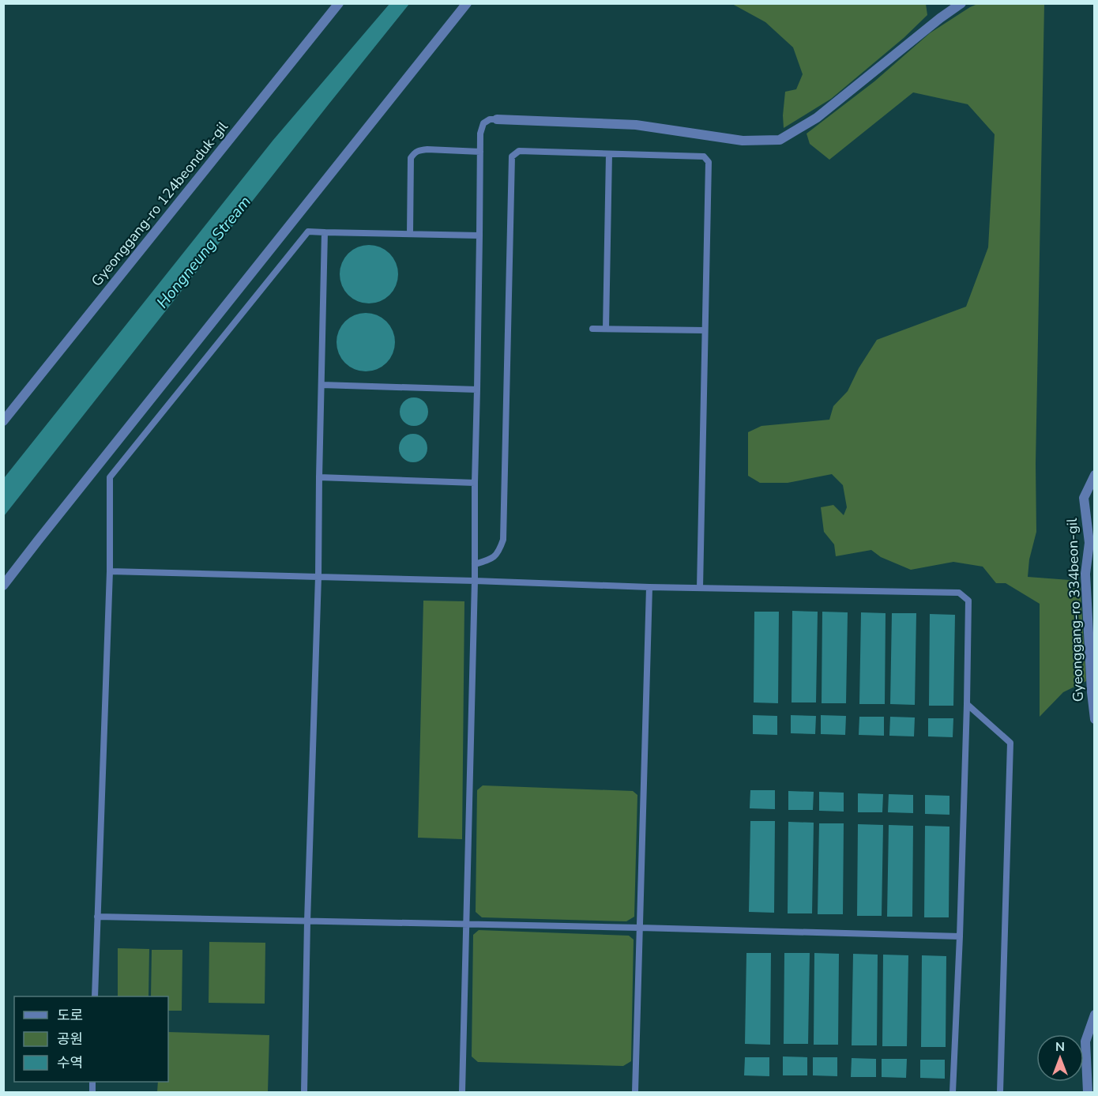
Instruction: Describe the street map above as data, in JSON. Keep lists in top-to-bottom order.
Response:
{
  "streets": {
    "street": ["Gyeonggang-ro 124beonduk-gil", "Gyeonggang-ro 334beon-gil"]
  },
  "water": ["Hongneung Stream"],
  "legend": ["도로", "공원", "수역"],
  "north": "top"
}
